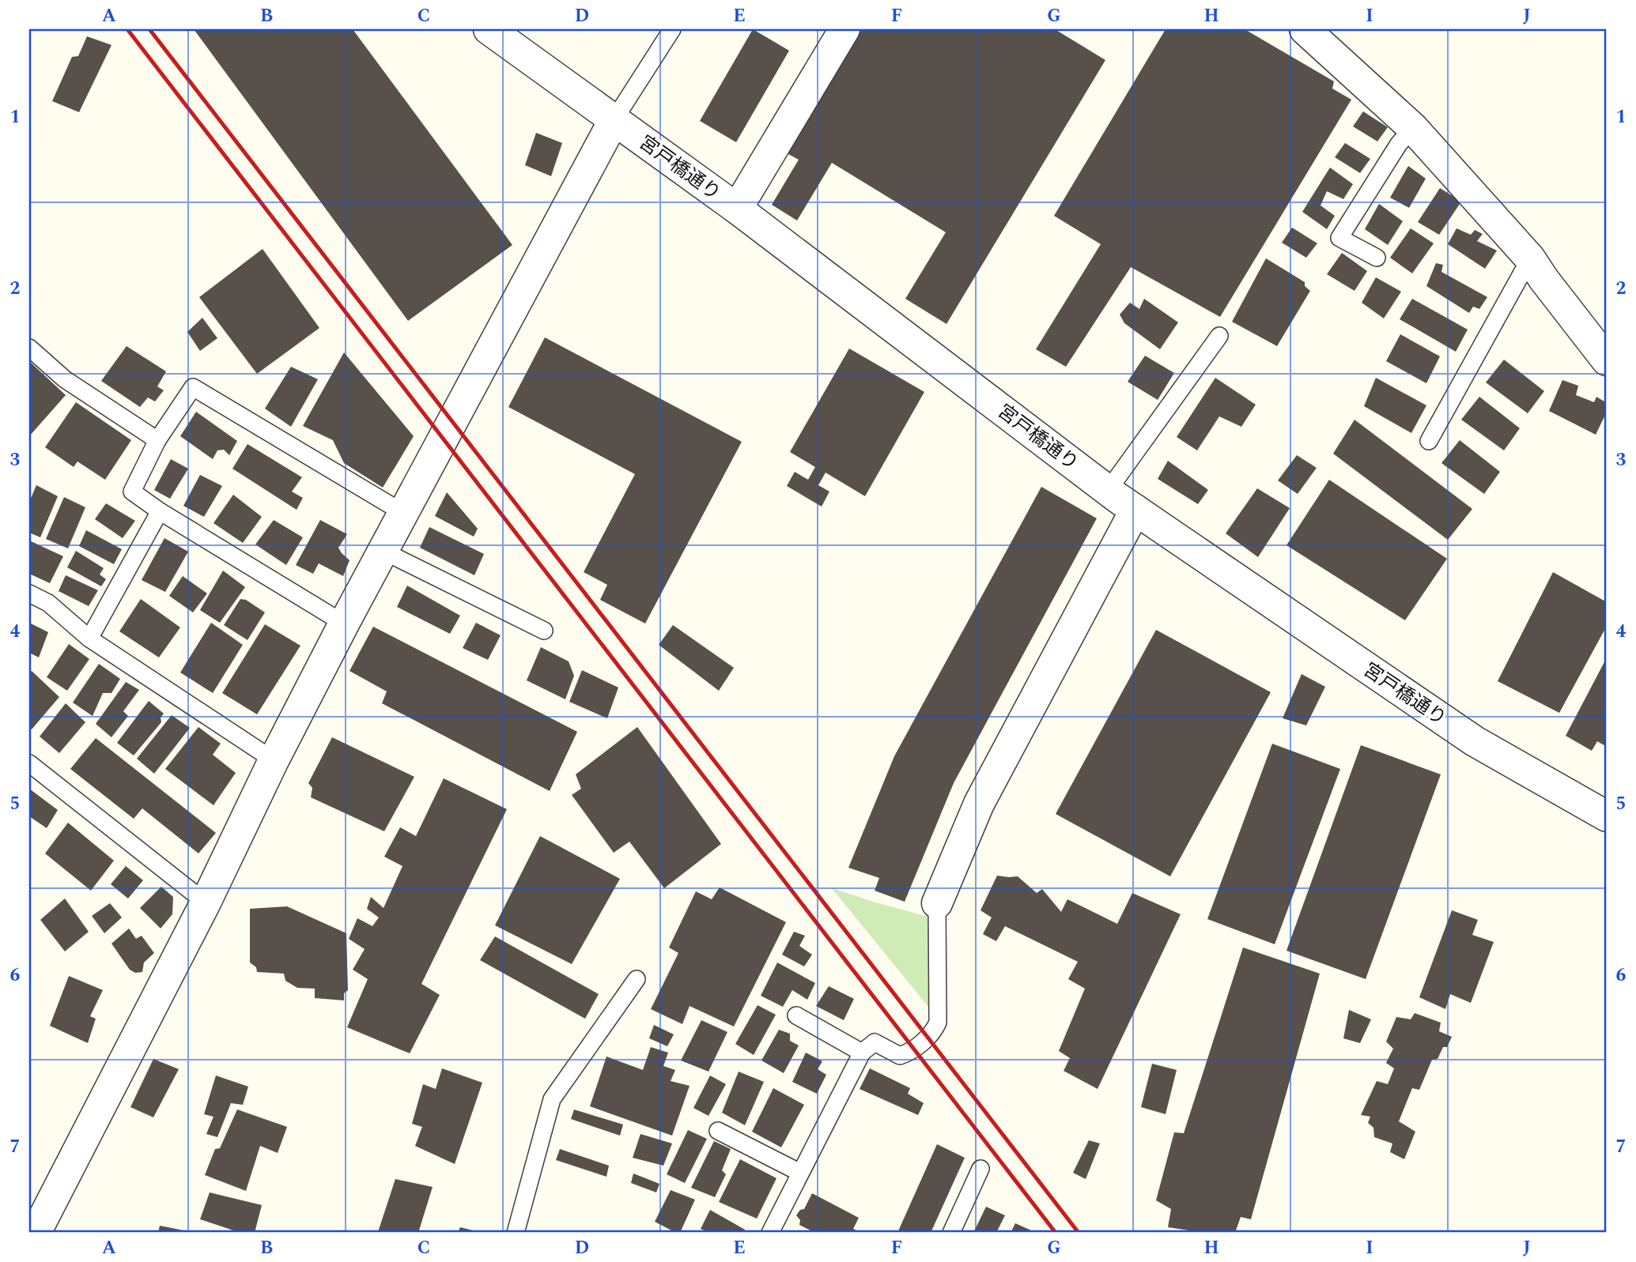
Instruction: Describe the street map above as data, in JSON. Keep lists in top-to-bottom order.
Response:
{
  "streets": {
    "street": ["宮戸橋通り"]
  },
  "grid": {
    "columns": [
      "A",
      "B",
      "C",
      "D",
      "E",
      "F",
      "G",
      "H",
      "I",
      "J"
    ],
    "rows": [
      "1",
      "2",
      "3",
      "4",
      "5",
      "6",
      "7"
    ]
  }
}
